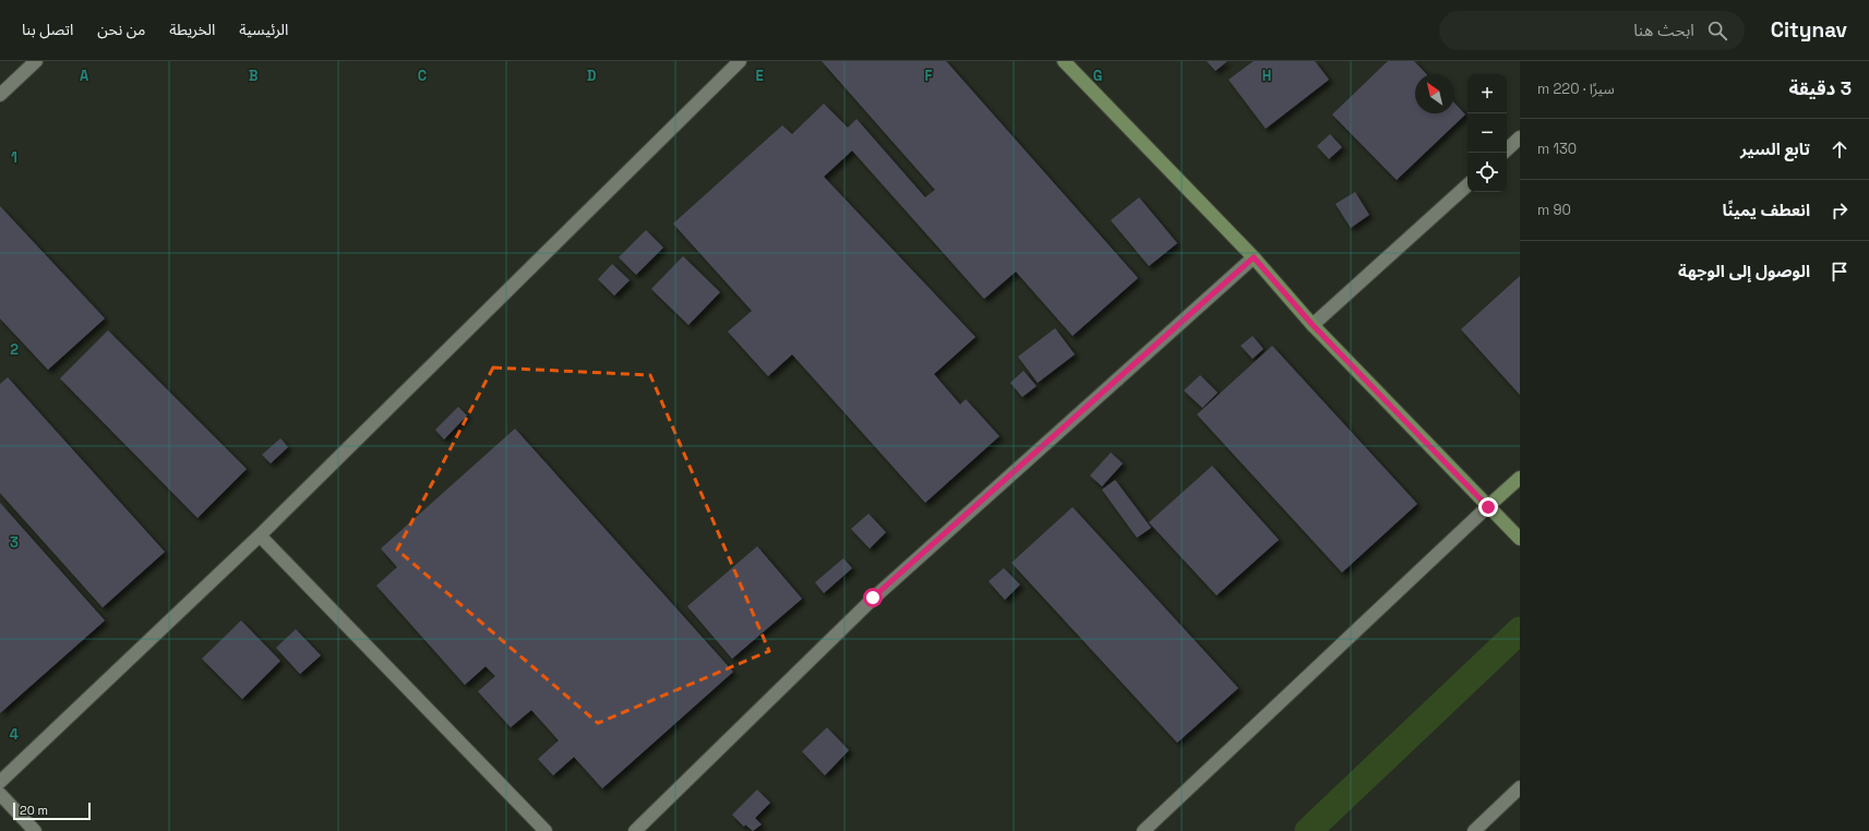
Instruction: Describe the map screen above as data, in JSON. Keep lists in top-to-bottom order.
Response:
{
  "scale_bar": "20 m",
  "north": "top left",
  "page": {
    "header": "Citynav",
    "search": "ابحث هنا",
    "nav": [
      "الرئيسية",
      "الخريطة",
      "من نحن",
      "اتصل بنا"
    ],
    "heading": ["3 دقيقة", "سيرًا · 220 m"],
    "map_buttons": ["+", "−"],
    "list": [
      ["تابع السير", "130 m"],
      ["انعطف يمينًا", "90 m"],
      "الوصول إلى الوجهة"
    ],
    "scale": "20 m"
  },
  "grid": {
    "columns": [
      "A",
      "B",
      "C",
      "D",
      "E",
      "F",
      "G",
      "H"
    ],
    "rows": [
      "1",
      "2",
      "3",
      "4"
    ]
  }
}
